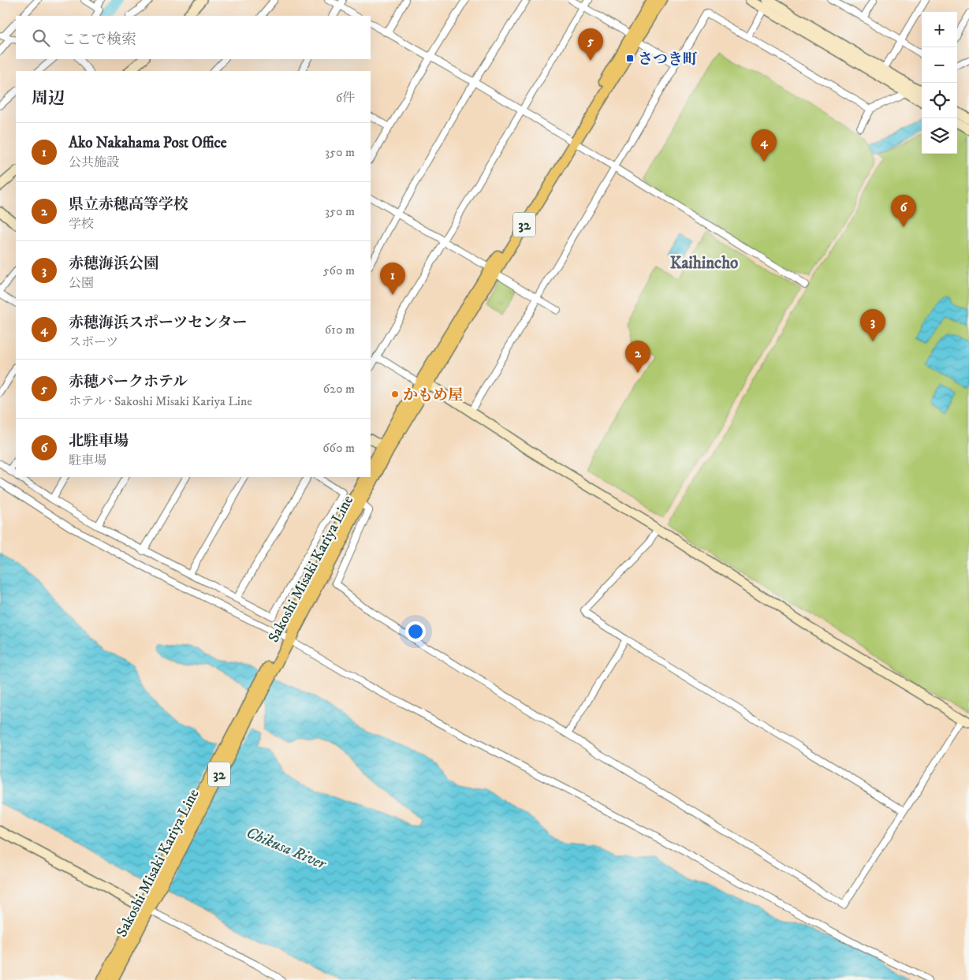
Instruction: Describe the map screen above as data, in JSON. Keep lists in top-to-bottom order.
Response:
{
  "streets": {
    "main road": ["32", "Sakoshi Misaki Kariya Line"]
  },
  "districts": ["Kaihincho"],
  "water": ["Chikusa River"],
  "places": {
    "transit": ["さつき町"],
    "other": ["かもめ屋"]
  },
  "page": {
    "map_buttons": ["+", "−"],
    "search": "ここで検索",
    "pins": [
      "5",
      "4",
      "6",
      "1",
      "3",
      "2"
    ],
    "heading": ["周辺", "6件"],
    "list": [
      {
        "mark": "1",
        "name": "Ako Nakahama Post Office",
        "note": "公共施設",
        "value": "350 m"
      },
      {
        "mark": "2",
        "name": "県立赤穂高等学校",
        "note": "学校",
        "value": "350 m"
      },
      {
        "mark": "3",
        "name": "赤穂海浜公園",
        "note": "公園",
        "value": "560 m"
      },
      {
        "mark": "4",
        "name": "赤穂海浜スポーツセンター",
        "note": "スポーツ",
        "value": "610 m"
      },
      {
        "mark": "5",
        "name": "赤穂パークホテル",
        "note": "ホテル · Sakoshi Misaki Kariya Line",
        "value": "620 m"
      },
      {
        "mark": "6",
        "name": "北駐車場",
        "note": "駐車場",
        "value": "660 m"
      }
    ]
  }
}
